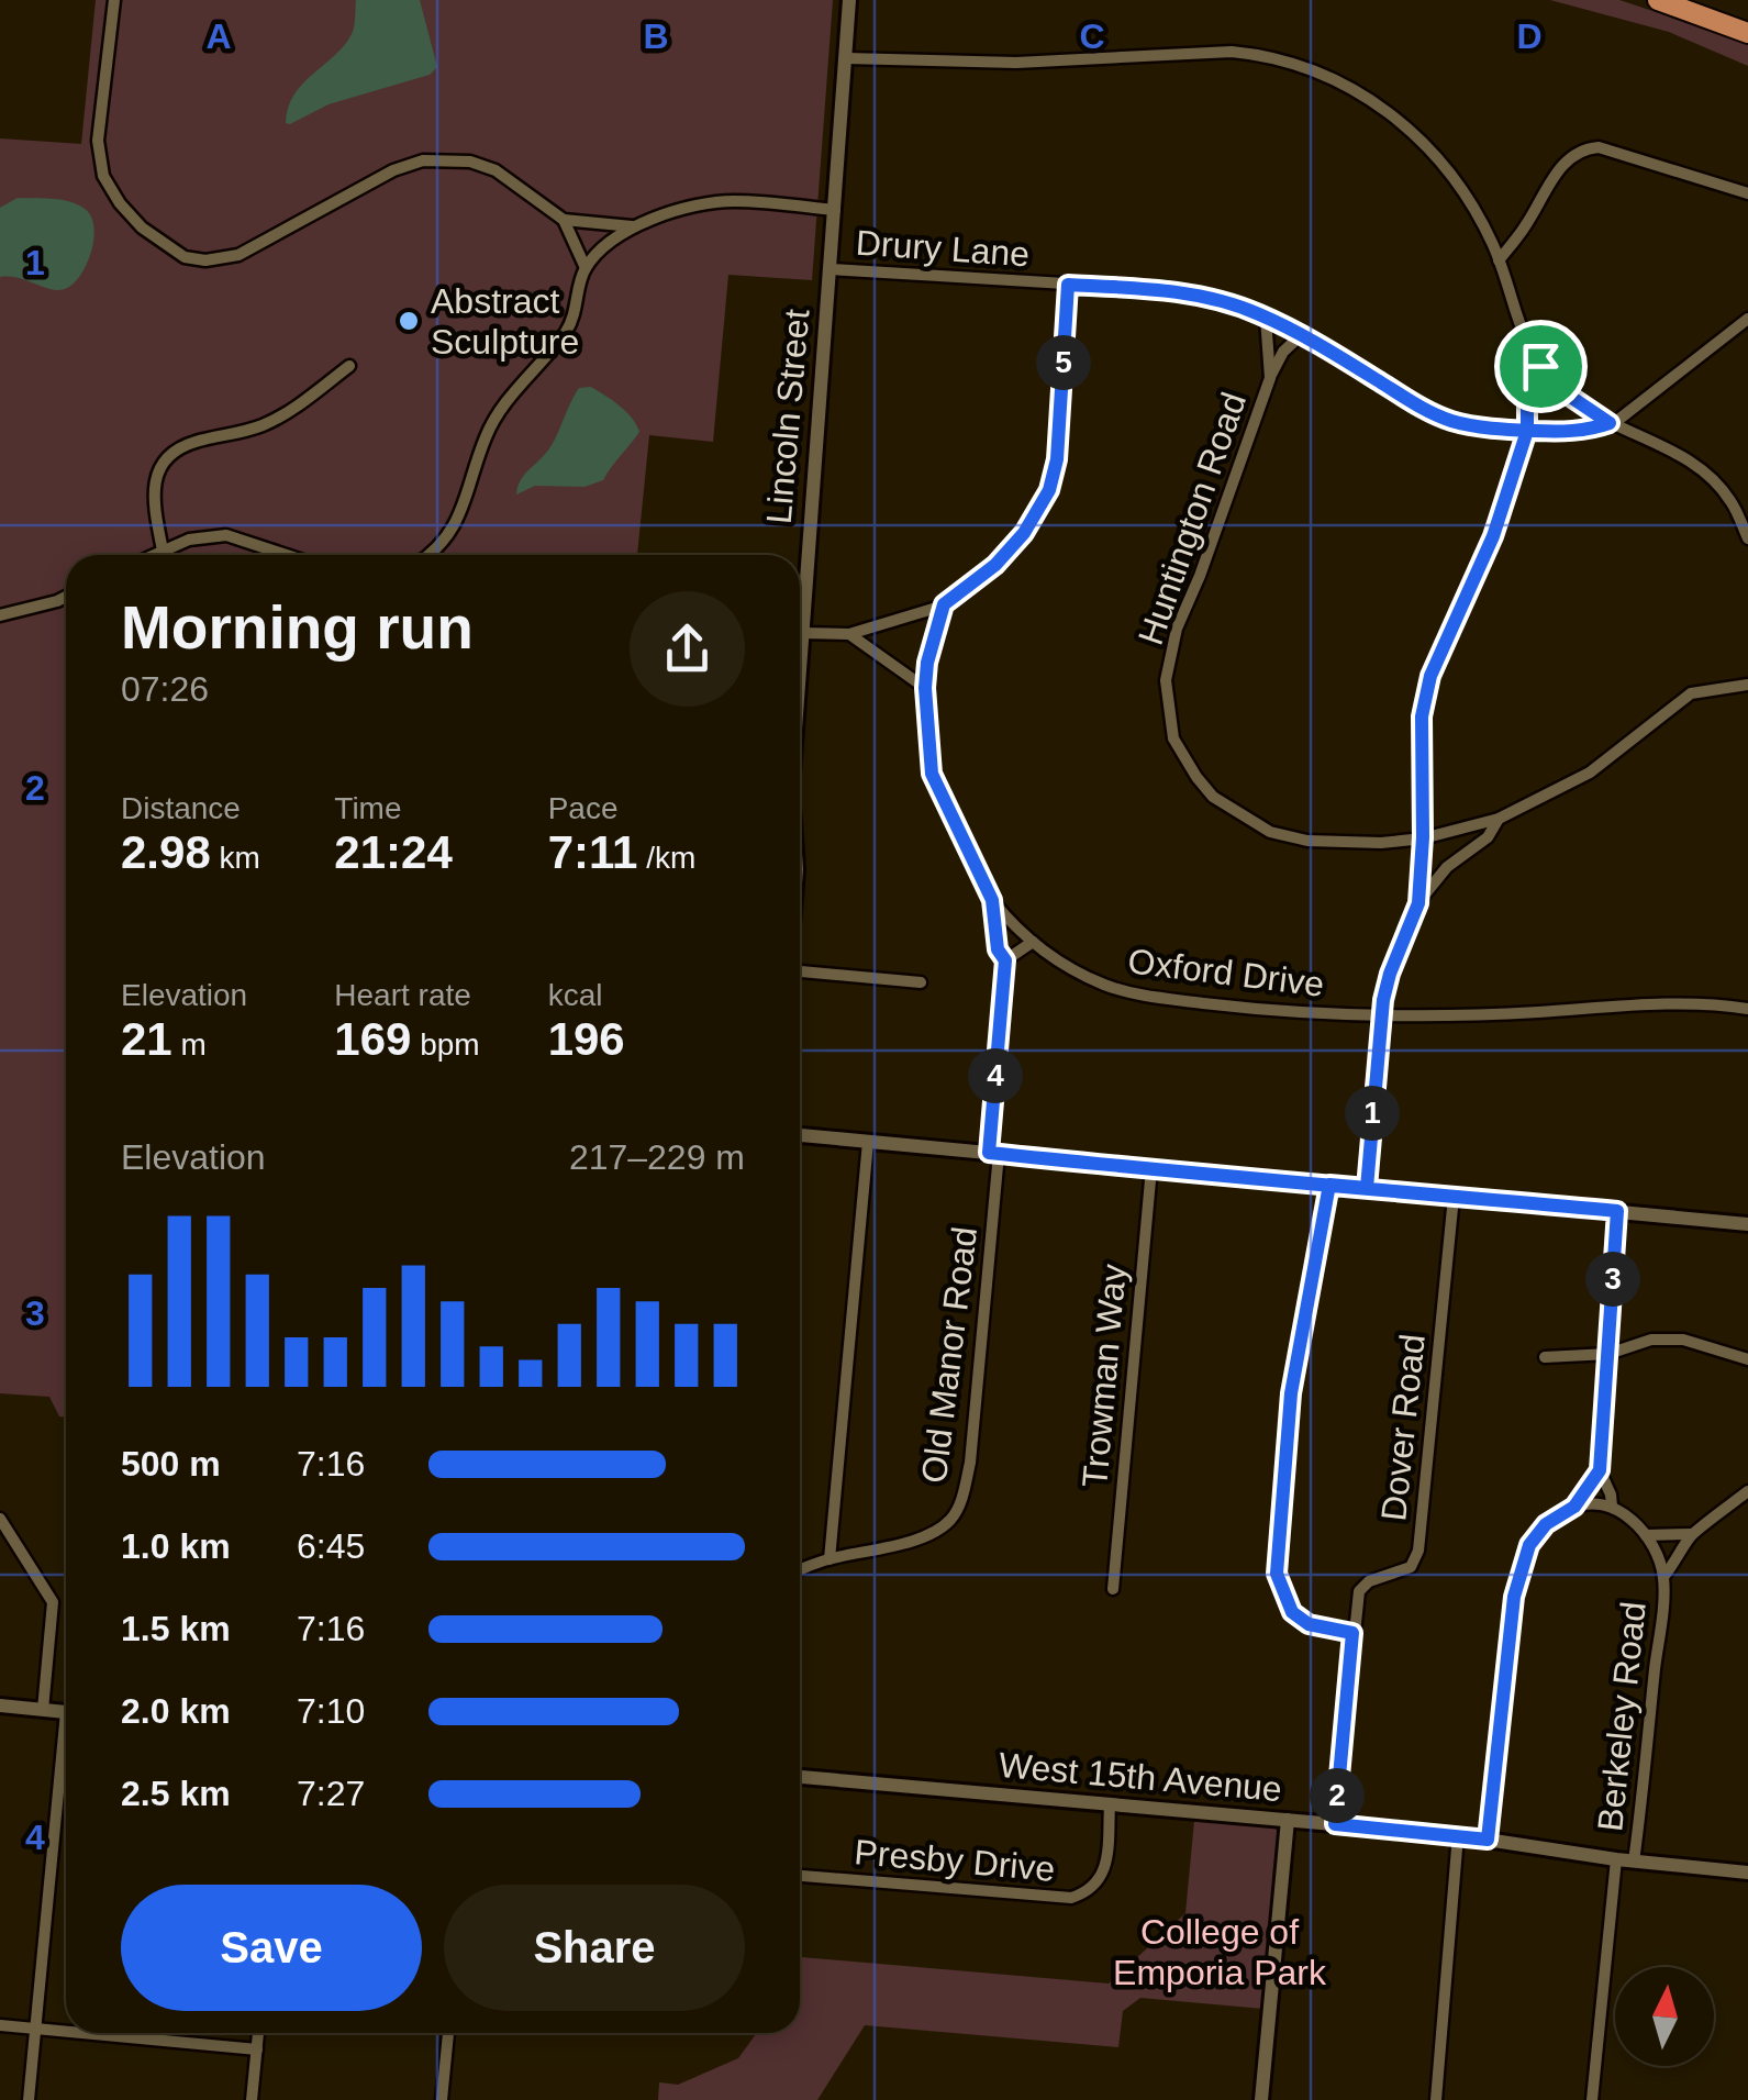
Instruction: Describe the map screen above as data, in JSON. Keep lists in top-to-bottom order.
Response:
{
  "streets": {
    "street": [
      "Drury Lane",
      "Lincoln Street",
      "Huntington Road",
      "Oxford Drive",
      "Old Manor Road",
      "Trowman Way",
      "Dover Road",
      "Berkeley Road",
      "West 15th Avenue",
      "Presby Drive"
    ]
  },
  "crossings": [
    ["Drury Lane", "Lincoln Street"],
    ["Drury Lane", "Huntington Road"],
    ["Oxford Drive", "Old Manor Road"],
    ["Dover Road", "West 15th Avenue"],
    ["Berkeley Road", "West 15th Avenue"],
    ["West 15th Avenue", "Presby Drive"]
  ],
  "parks": ["College of Emporia Park"],
  "places": ["Abstract Sculpture"],
  "north": "top",
  "page": {
    "pins": [
      "5",
      "4",
      "1",
      "3",
      "2"
    ],
    "heading": ["Morning run", "07:26"],
    "stats": [
      ["Distance", "2.98 km"],
      ["Time", "21:24"],
      ["Pace", "7:11 /km"],
      ["Elevation", "21 m"],
      ["Heart rate", "169 bpm"],
      ["kcal", "196"]
    ],
    "chart": ["Elevation", "217–229 m"],
    "list": [
      {
        "name": "500 m",
        "note": "7:16"
      },
      {
        "name": "1.0 km",
        "note": "6:45"
      },
      {
        "name": "1.5 km",
        "note": "7:16"
      },
      {
        "name": "2.0 km",
        "note": "7:10"
      },
      {
        "name": "2.5 km",
        "note": "7:27"
      }
    ],
    "buttons": ["Save", "Share"]
  },
  "grid": {
    "columns": [
      "A",
      "B",
      "C",
      "D"
    ],
    "rows": [
      "1",
      "2",
      "3",
      "4"
    ]
  }
}
